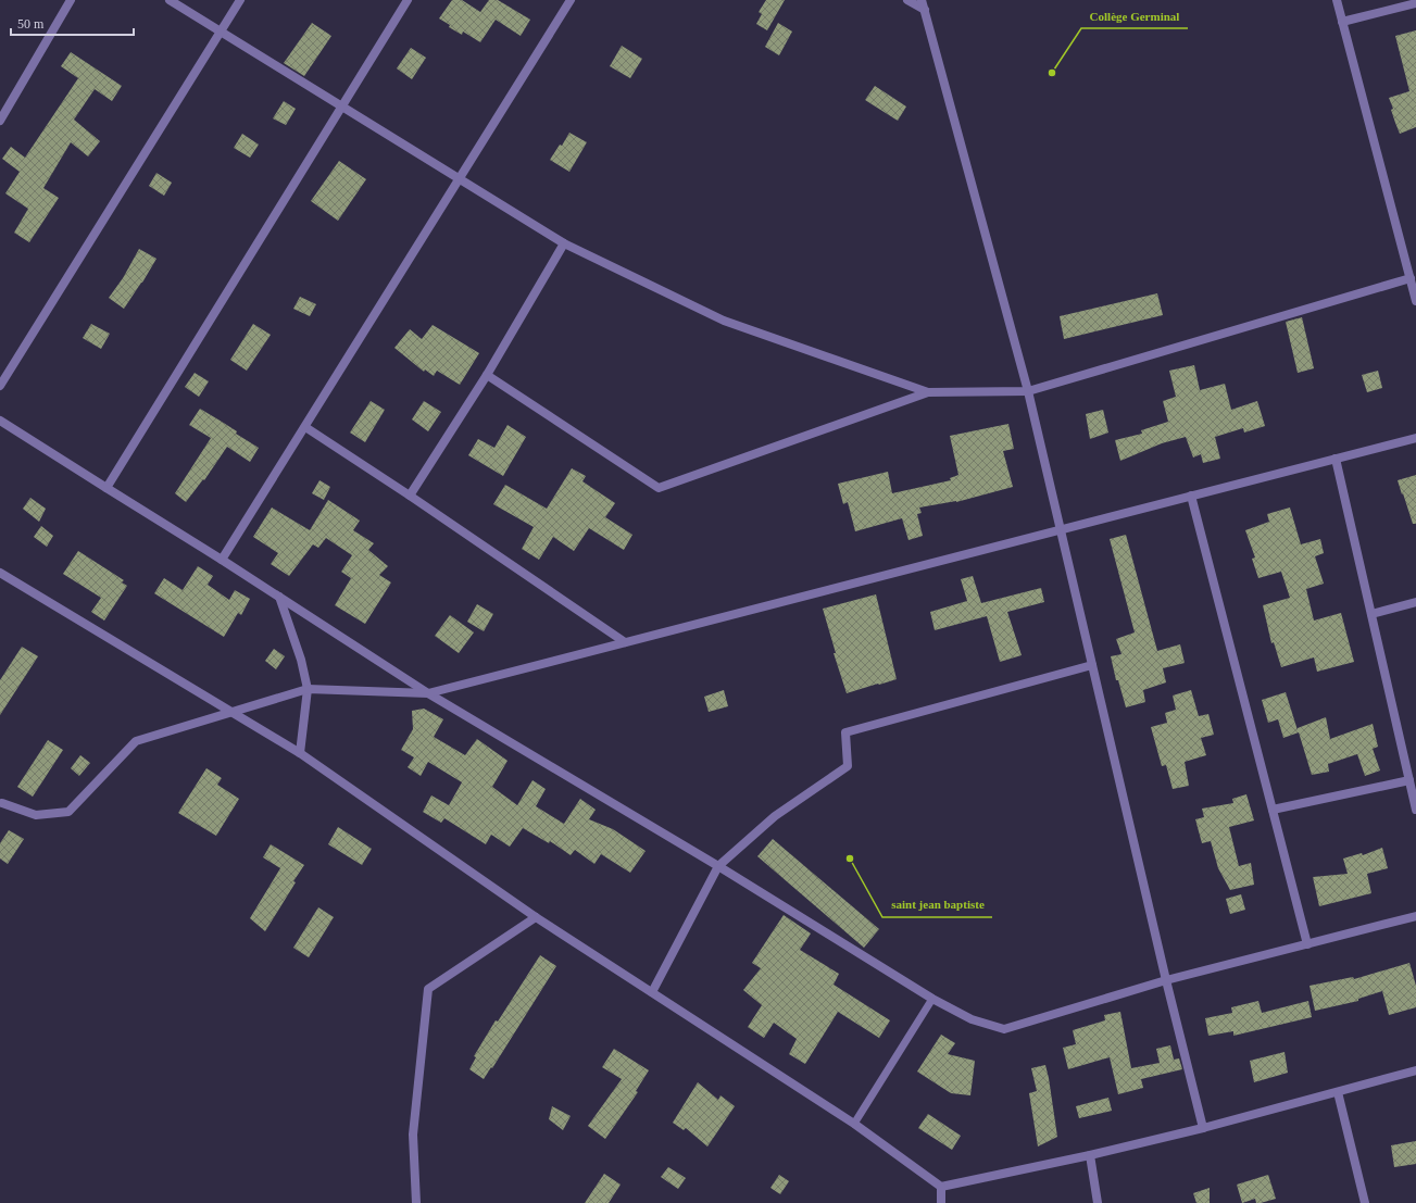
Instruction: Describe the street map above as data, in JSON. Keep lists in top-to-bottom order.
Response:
{
  "places": ["Collège Germinal", "saint jean baptiste"],
  "scale_bar": "50 m"
}
